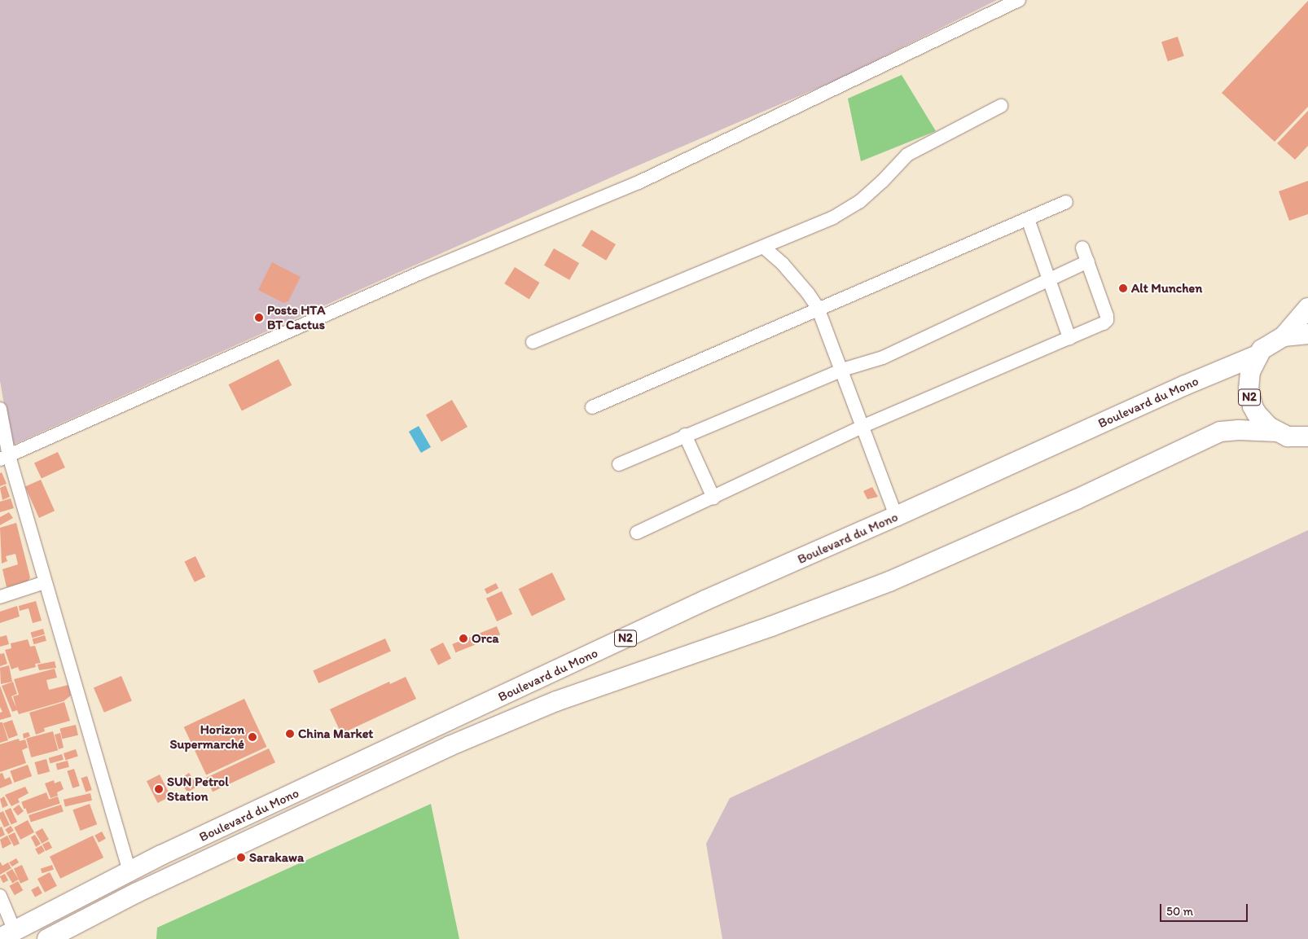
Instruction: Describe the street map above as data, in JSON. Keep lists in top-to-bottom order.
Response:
{
  "streets": {
    "highway": ["N2", "Boulevard du Mono"]
  },
  "crossings": [
    ["N2", "Boulevard du Mono"]
  ],
  "places": [
    "Alt Munchen",
    "Poste HTA BT Cactus",
    "Orca",
    "China Market",
    "Horizon Supermarché",
    "SUN Petrol Station",
    "Sarakawa"
  ],
  "scale_bar": "50 m"
}
